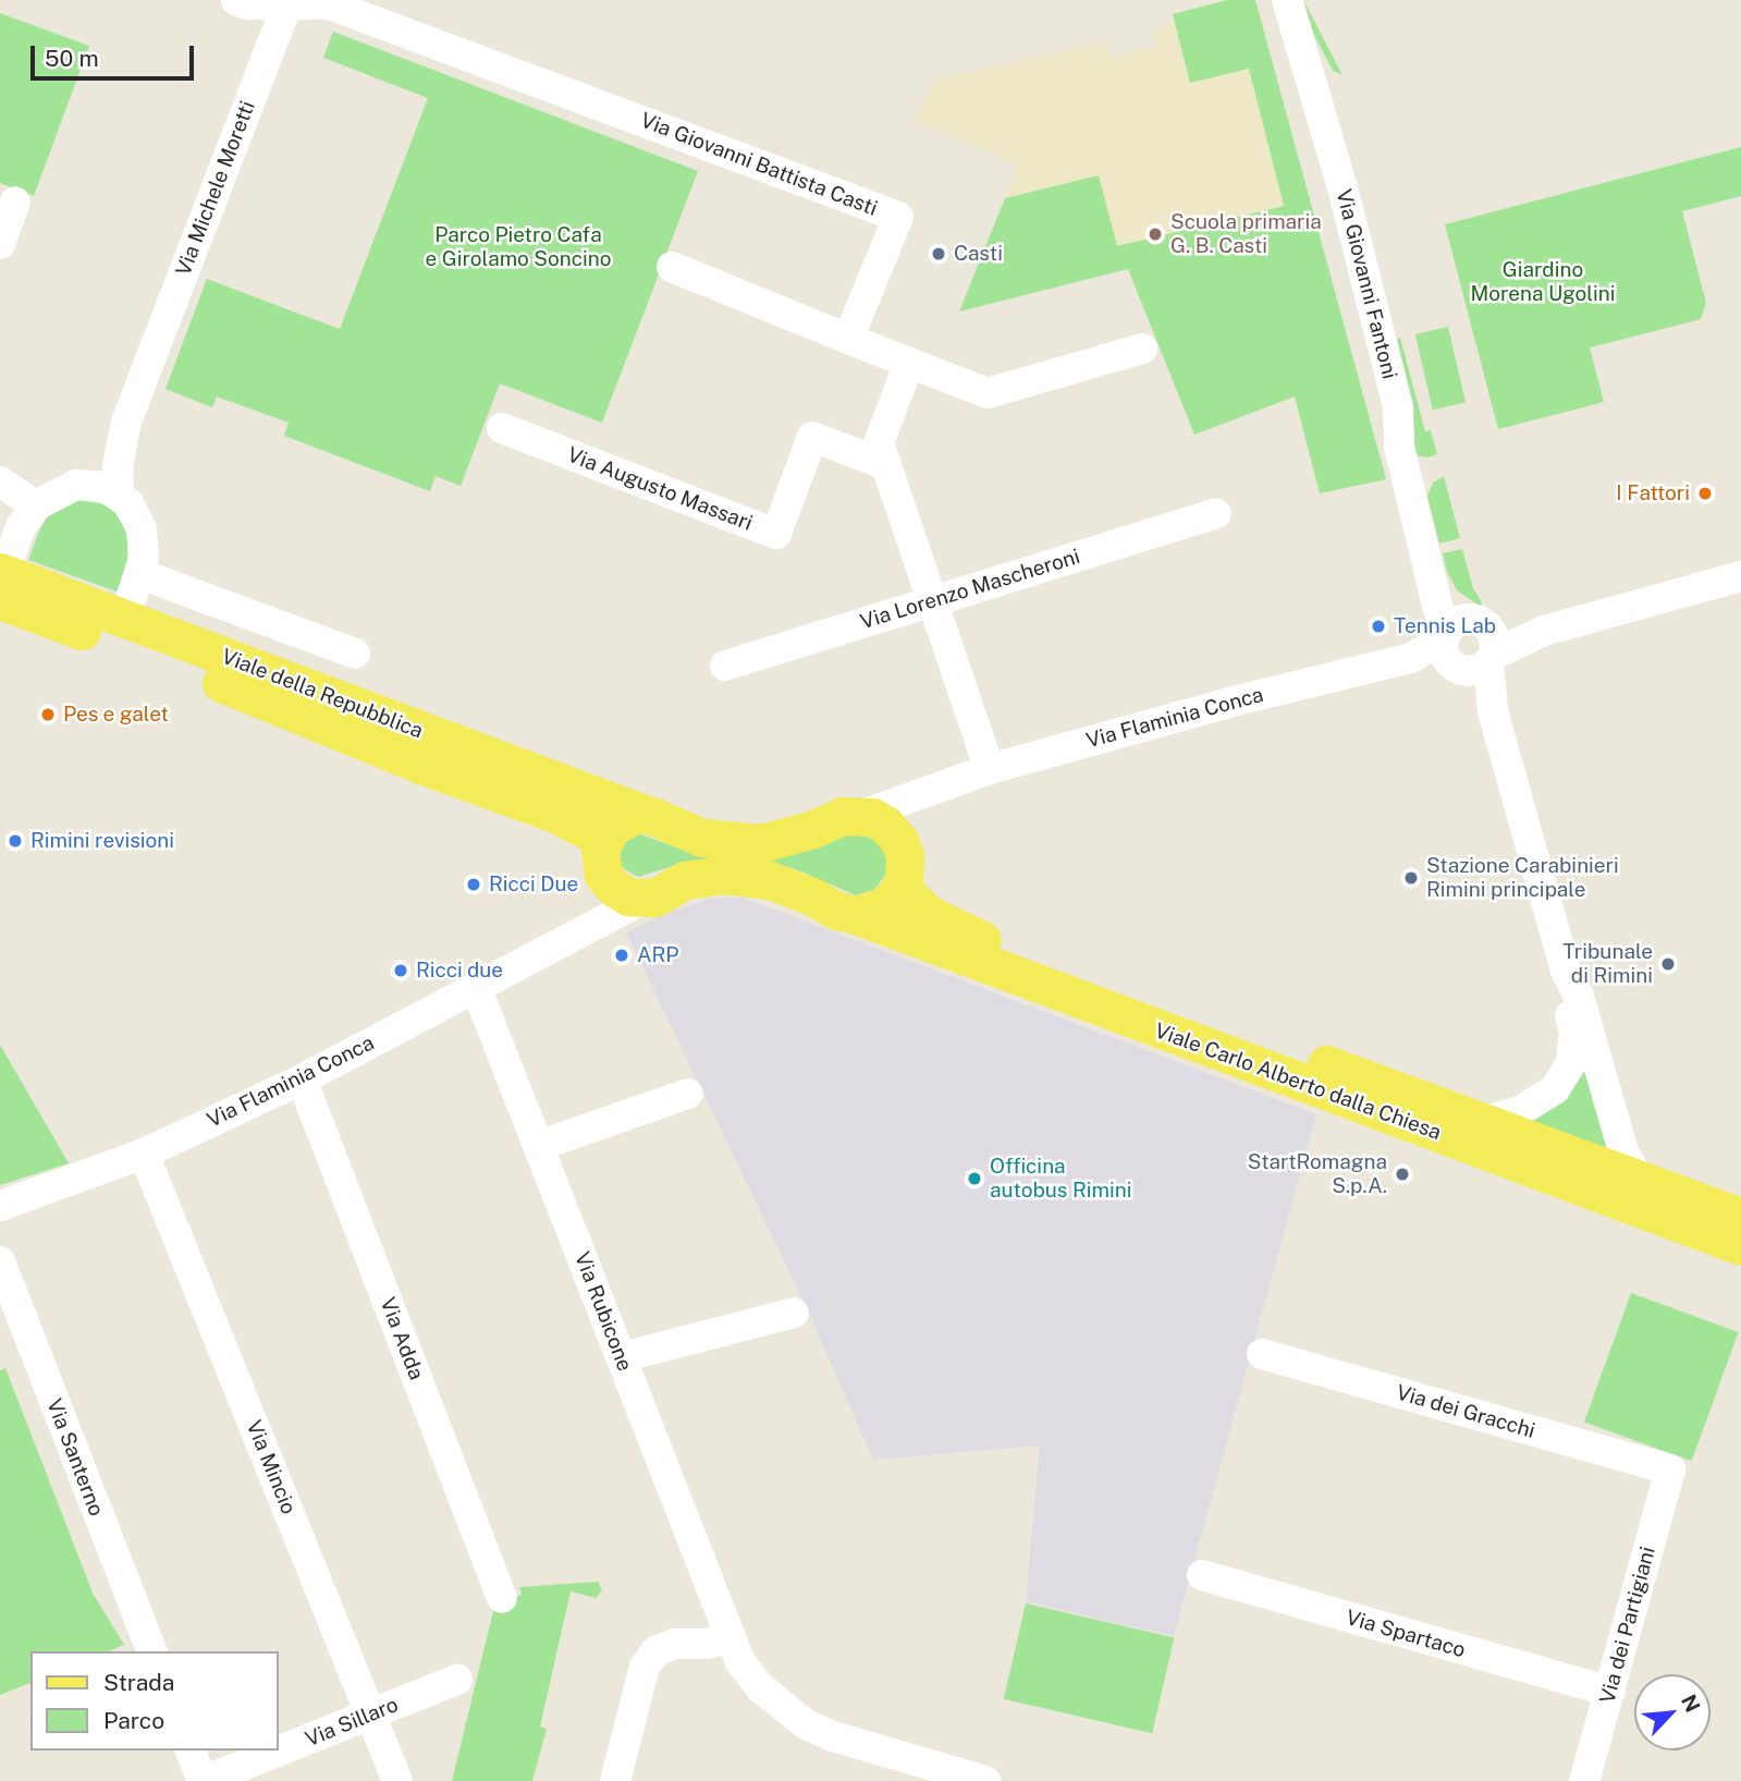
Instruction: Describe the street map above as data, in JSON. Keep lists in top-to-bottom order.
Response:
{
  "streets": {
    "main road": ["Viale della Repubblica", "Viale Carlo Alberto dalla Chiesa"],
    "street": [
      "Via Giovanni Battista Casti",
      "Via Michele Moretti",
      "Via Giovanni Fantoni",
      "Via Augusto Massari",
      "Via Lorenzo Mascheroni",
      "Via Flaminia Conca",
      "Via Rubicone",
      "Via Adda",
      "Via dei Gracchi",
      "Via Santerno",
      "Via Mincio",
      "Via dei Partigiani",
      "Via Spartaco",
      "Via Sillaro"
    ]
  },
  "crossings": [
    ["Via Giovanni Battista Casti", "Via Michele Moretti"],
    ["Via Michele Moretti", "Viale della Repubblica"],
    ["Via Giovanni Fantoni", "Via Flaminia Conca"],
    ["Viale della Repubblica", "Via Flaminia Conca"],
    ["Viale della Repubblica", "Viale Carlo Alberto dalla Chiesa"],
    ["Via Flaminia Conca", "Viale Carlo Alberto dalla Chiesa"],
    ["Via Flaminia Conca", "Via Rubicone"],
    ["Via Flaminia Conca", "Via Adda"],
    ["Via Flaminia Conca", "Via Mincio"],
    ["Via dei Gracchi", "Via dei Partigiani"],
    ["Via Mincio", "Via Sillaro"],
    ["Via dei Partigiani", "Via Spartaco"]
  ],
  "parks": ["Parco Pietro Cafa e Girolamo Soncino", "Giardino Morena Ugolini"],
  "places": [
    "Scuola primaria G. B. Casti",
    "Casti",
    "I Fattori",
    "Tennis Lab",
    "Pes e galet",
    "Rimini revisioni",
    "Stazione Carabinieri Rimini principale",
    "Ricci Due",
    "ARP",
    "Tribunale di Rimini",
    "Ricci due",
    "StartRomagna S.p.A.",
    "Officina autobus Rimini"
  ],
  "legend": ["Strada", "Parco"],
  "scale_bar": "50 m",
  "north": "top right"
}
